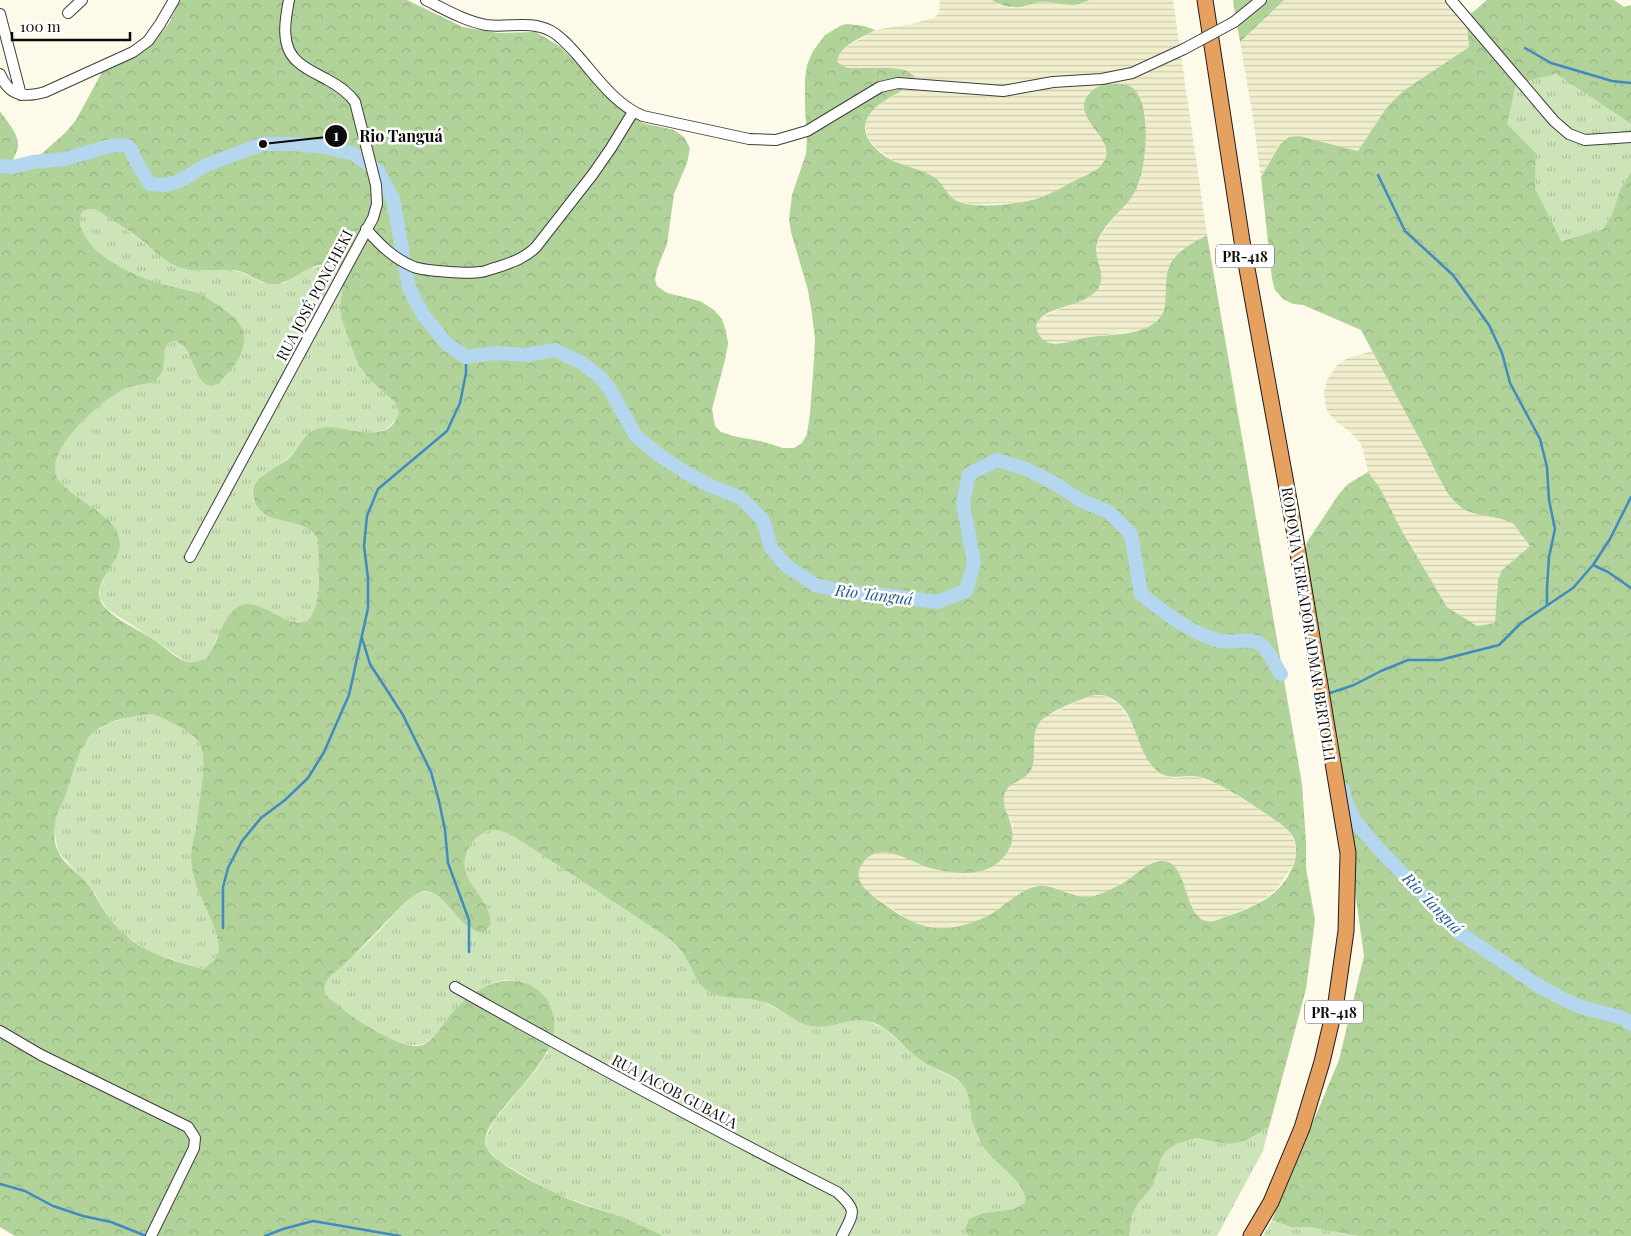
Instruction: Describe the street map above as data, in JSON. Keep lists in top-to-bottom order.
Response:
{
  "streets": {
    "highway": ["PR-418", "RODOVIA VEREADOR ADMAR BERTOLLI"],
    "street": ["RUA JOSÉ PONCHEKI", "RUA JACOB GUBAUA"]
  },
  "water": ["Rio Tanguá"],
  "places": ["Rio Tanguá"],
  "scale_bar": "100 m"
}
